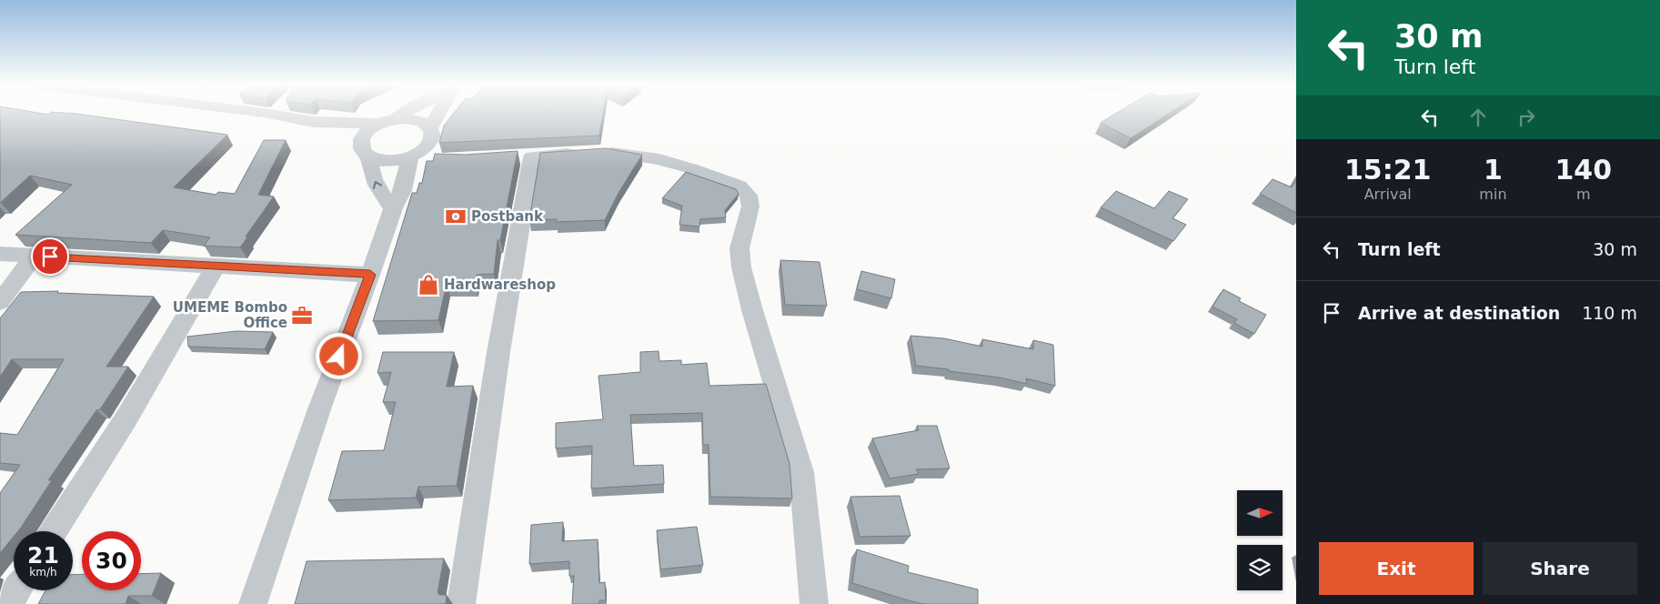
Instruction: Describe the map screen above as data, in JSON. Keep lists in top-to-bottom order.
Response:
{
  "places": {
    "bank": ["Postbank"],
    "shop": ["Hardwareshop"],
    "office": ["UMEME Bombo Office"]
  },
  "north": "right",
  "page": {
    "turn": ["30 m", "Turn left"],
    "eta": [
      "15:21",
      "Arrival",
      "1",
      "min",
      "140",
      "m"
    ],
    "list": [
      {
        "name": "Turn left",
        "value": "30 m"
      },
      {
        "name": "Arrive at destination",
        "value": "110 m"
      }
    ],
    "speed": "21 km/h",
    "limit": "30",
    "buttons": ["Exit", "Share"]
  }
}
